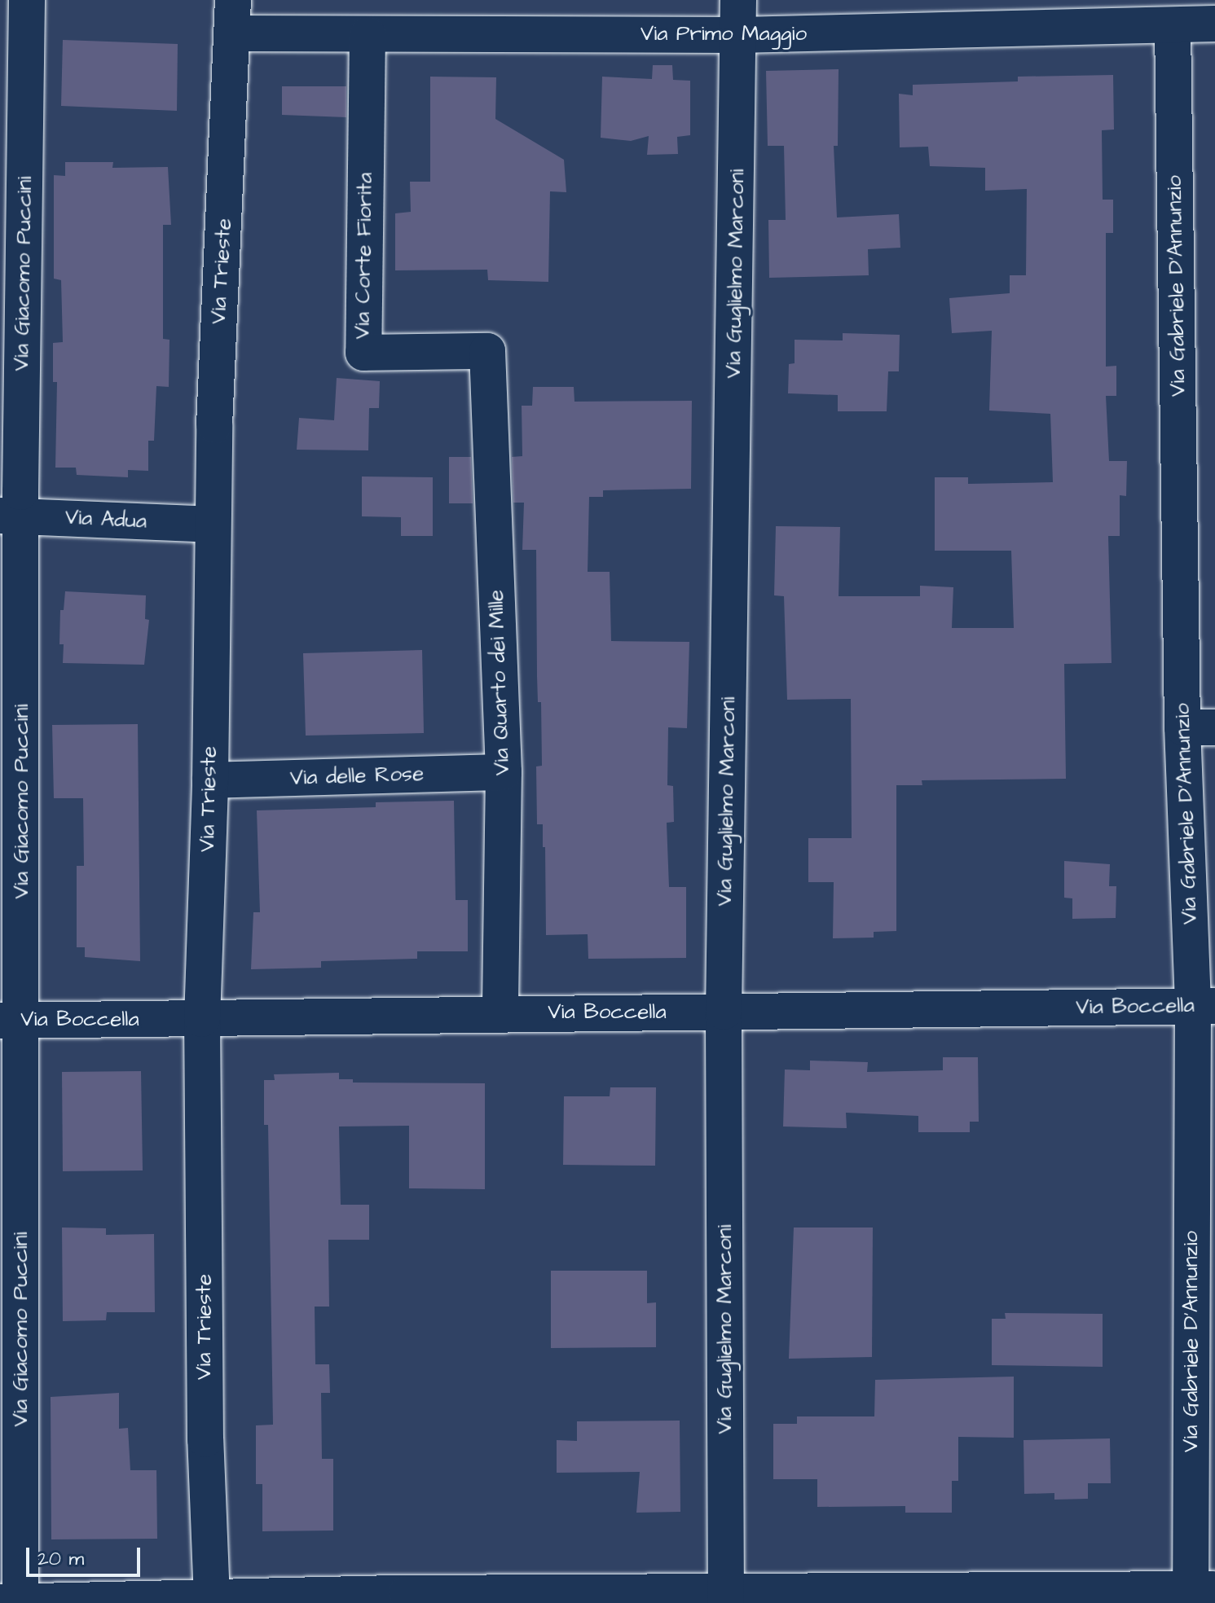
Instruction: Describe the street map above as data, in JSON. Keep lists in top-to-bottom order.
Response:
{
  "streets": {
    "street": [
      "Via Primo Maggio",
      "Via Corte Fiorita",
      "Via Trieste",
      "Via Giacomo Puccini",
      "Via Guglielmo Marconi",
      "Via Gabriele D'Annunzio",
      "Via Adua",
      "Via Quarto dei Mille",
      "Via delle Rose",
      "Via Boccella"
    ]
  },
  "crossings": [
    ["Via Primo Maggio", "Via Corte Fiorita"],
    ["Via Primo Maggio", "Via Trieste"],
    ["Via Primo Maggio", "Via Guglielmo Marconi"],
    ["Via Primo Maggio", "Via Gabriele D'Annunzio"],
    ["Via Corte Fiorita", "Via Quarto dei Mille"],
    ["Via Trieste", "Via Adua"],
    ["Via Trieste", "Via delle Rose"],
    ["Via Trieste", "Via Boccella"],
    ["Via Giacomo Puccini", "Via Adua"],
    ["Via Giacomo Puccini", "Via Boccella"],
    ["Via Guglielmo Marconi", "Via Boccella"],
    ["Via Gabriele D'Annunzio", "Via Boccella"],
    ["Via Quarto dei Mille", "Via delle Rose"],
    ["Via Quarto dei Mille", "Via Boccella"]
  ],
  "scale_bar": "20 m"
}
